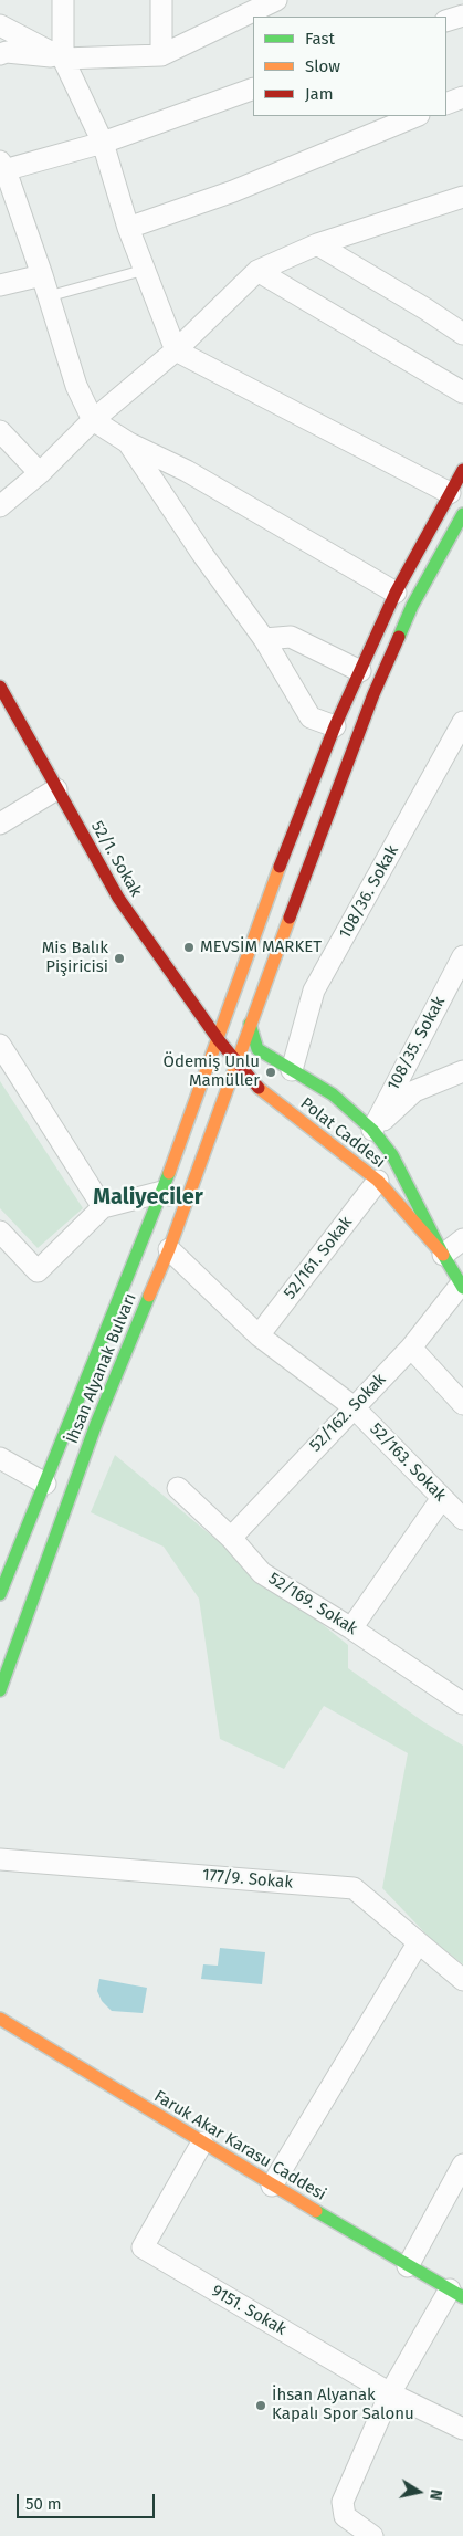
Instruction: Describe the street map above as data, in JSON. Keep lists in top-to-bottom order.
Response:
{
  "streets": {
    "main road": [
      "52/1. Sokak",
      "Polat Caddesi",
      "İhsan Alyanak Bulvarı",
      "Faruk Akar Karasu Caddesi"
    ],
    "street": [
      "108/36. Sokak",
      "108/35. Sokak",
      "52/161. Sokak",
      "52/162. Sokak",
      "52/163. Sokak",
      "52/169. Sokak",
      "177/9. Sokak",
      "9151. Sokak"
    ]
  },
  "crossings": [
    ["52/1. Sokak", "Polat Caddesi"],
    ["52/1. Sokak", "İhsan Alyanak Bulvarı"],
    ["108/36. Sokak", "Polat Caddesi"],
    ["108/35. Sokak", "Polat Caddesi"],
    ["Polat Caddesi", "52/161. Sokak"],
    ["Polat Caddesi", "İhsan Alyanak Bulvarı"],
    ["Polat Caddesi", "52/162. Sokak"],
    ["52/162. Sokak", "52/163. Sokak"],
    ["52/162. Sokak", "52/169. Sokak"],
    ["Faruk Akar Karasu Caddesi", "9151. Sokak"]
  ],
  "districts": ["Maliyeciler"],
  "places": [
    "MEVSİM MARKET",
    "Mis Balık Pişiricisi",
    "Ödemiş Unlu Mamüller",
    "İhsan Alyanak Kapalı Spor Salonu"
  ],
  "legend": ["Fast", "Slow", "Jam"],
  "scale_bar": "50 m",
  "north": "right"
}
